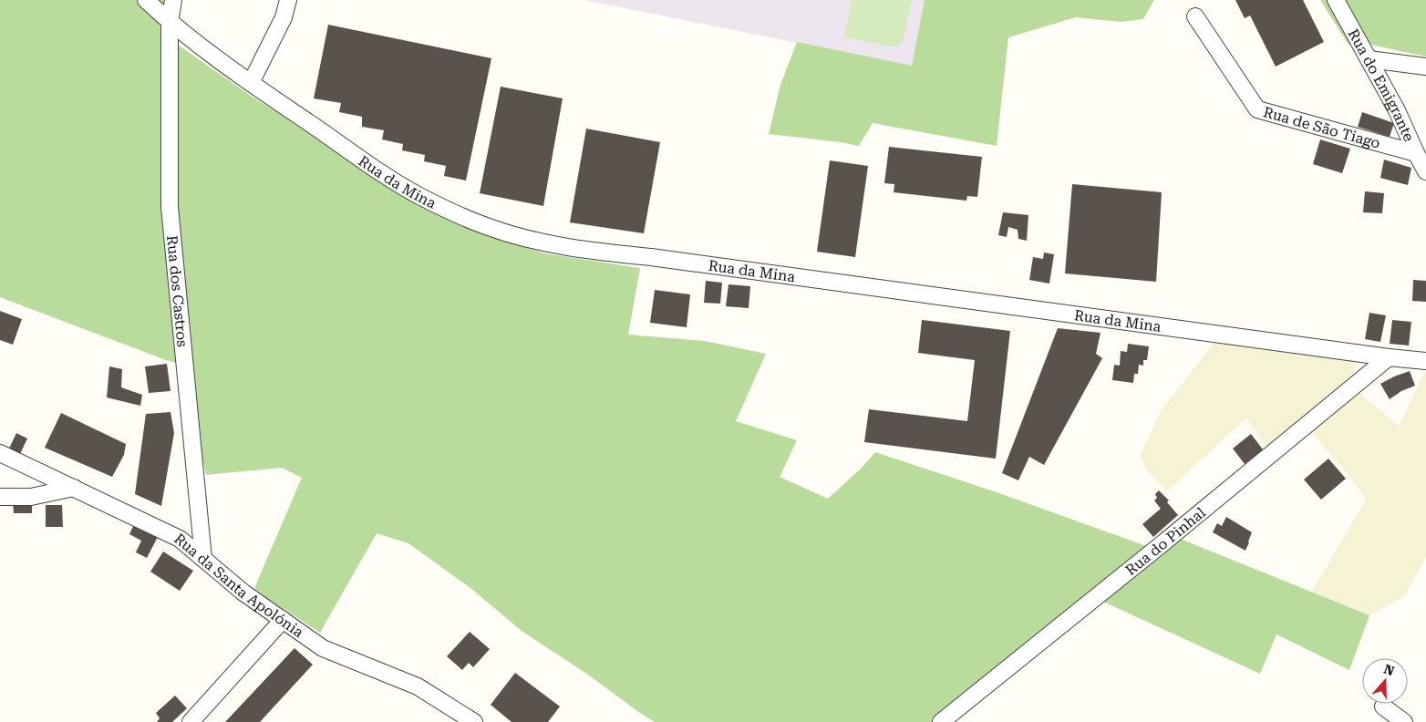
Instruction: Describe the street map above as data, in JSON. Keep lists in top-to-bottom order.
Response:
{
  "streets": {
    "street": [
      "Rua do Emigrante",
      "Rua de São Tiago",
      "Rua da Mina",
      "Rua dos Castros",
      "Rua do Pinhal",
      "Rua da Santa Apolónia"
    ]
  },
  "crossings": [
    ["Rua do Emigrante", "Rua de São Tiago"],
    ["Rua da Mina", "Rua dos Castros"],
    ["Rua da Mina", "Rua do Pinhal"],
    ["Rua dos Castros", "Rua da Santa Apolónia"]
  ],
  "north": "top"
}
